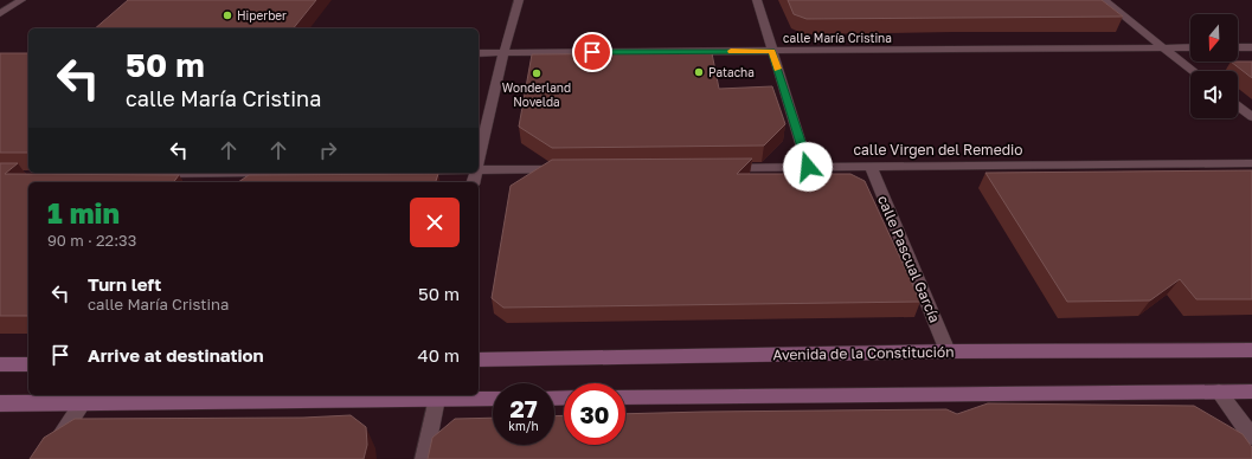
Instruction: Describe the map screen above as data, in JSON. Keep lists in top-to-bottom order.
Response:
{
  "streets": {
    "street": [
      "calle María Cristina",
      "calle Virgen del Remedio",
      "calle Pascual García",
      "Avenida de la Constitución"
    ]
  },
  "crossings": [
    ["calle Virgen del Remedio", "calle Pascual García"],
    ["calle Pascual García", "Avenida de la Constitución"]
  ],
  "places": ["Hiperber", "Patacha", "Wonderland Novelda"],
  "north": "bottom",
  "page": {
    "turn": ["50 m", "calle María Cristina"],
    "heading": ["1 min", "90 m · 22:33"],
    "list": [
      {
        "name": "Turn left",
        "note": "calle María Cristina",
        "value": "50 m"
      },
      {
        "name": "Arrive at destination",
        "value": "40 m"
      }
    ],
    "speed": "27 km/h",
    "limit": "30"
  }
}
